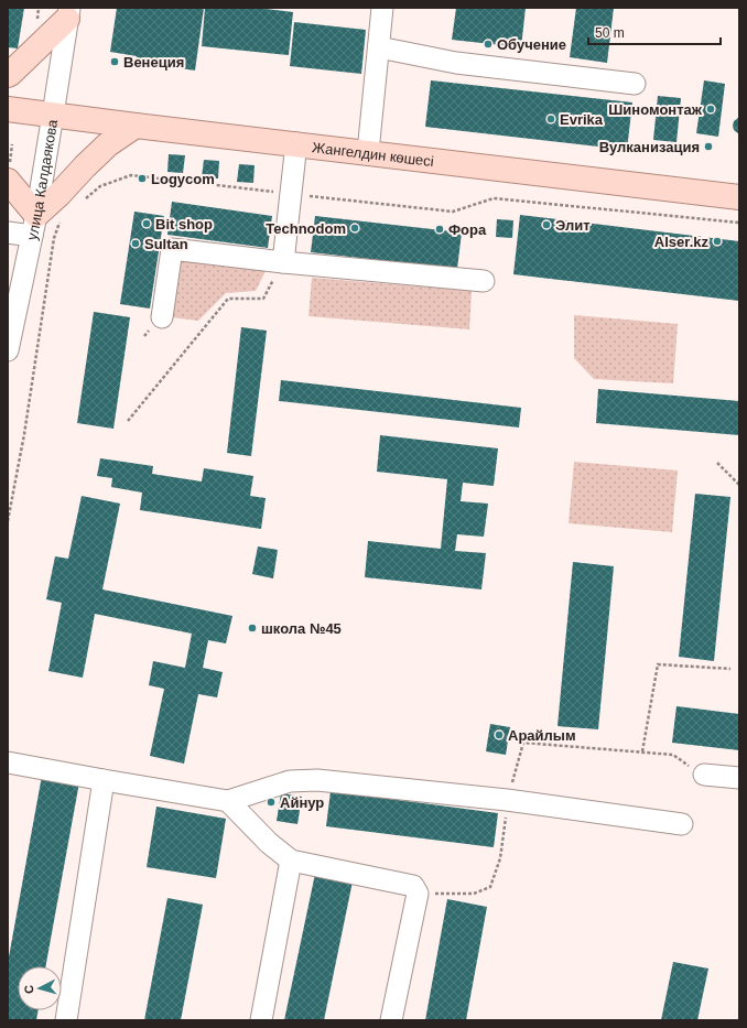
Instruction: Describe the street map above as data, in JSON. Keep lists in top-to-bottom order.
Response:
{
  "streets": {
    "main road": ["Жангелдин көшесі"],
    "street": ["улица Калдаякова"]
  },
  "crossings": [
    ["Жангелдин көшесі", "улица Калдаякова"]
  ],
  "places": [
    "Обучение",
    "Венеция",
    "Шиномонтаж",
    "Evrika",
    "Вулканизация",
    "Logycom",
    "Bit shop",
    "Элит",
    "Technodom",
    "Фора",
    "Alser.kz",
    "Sultan",
    "школа №45",
    "Арайлым",
    "Айнур"
  ],
  "scale_bar": "50 m",
  "north": "left"
}
